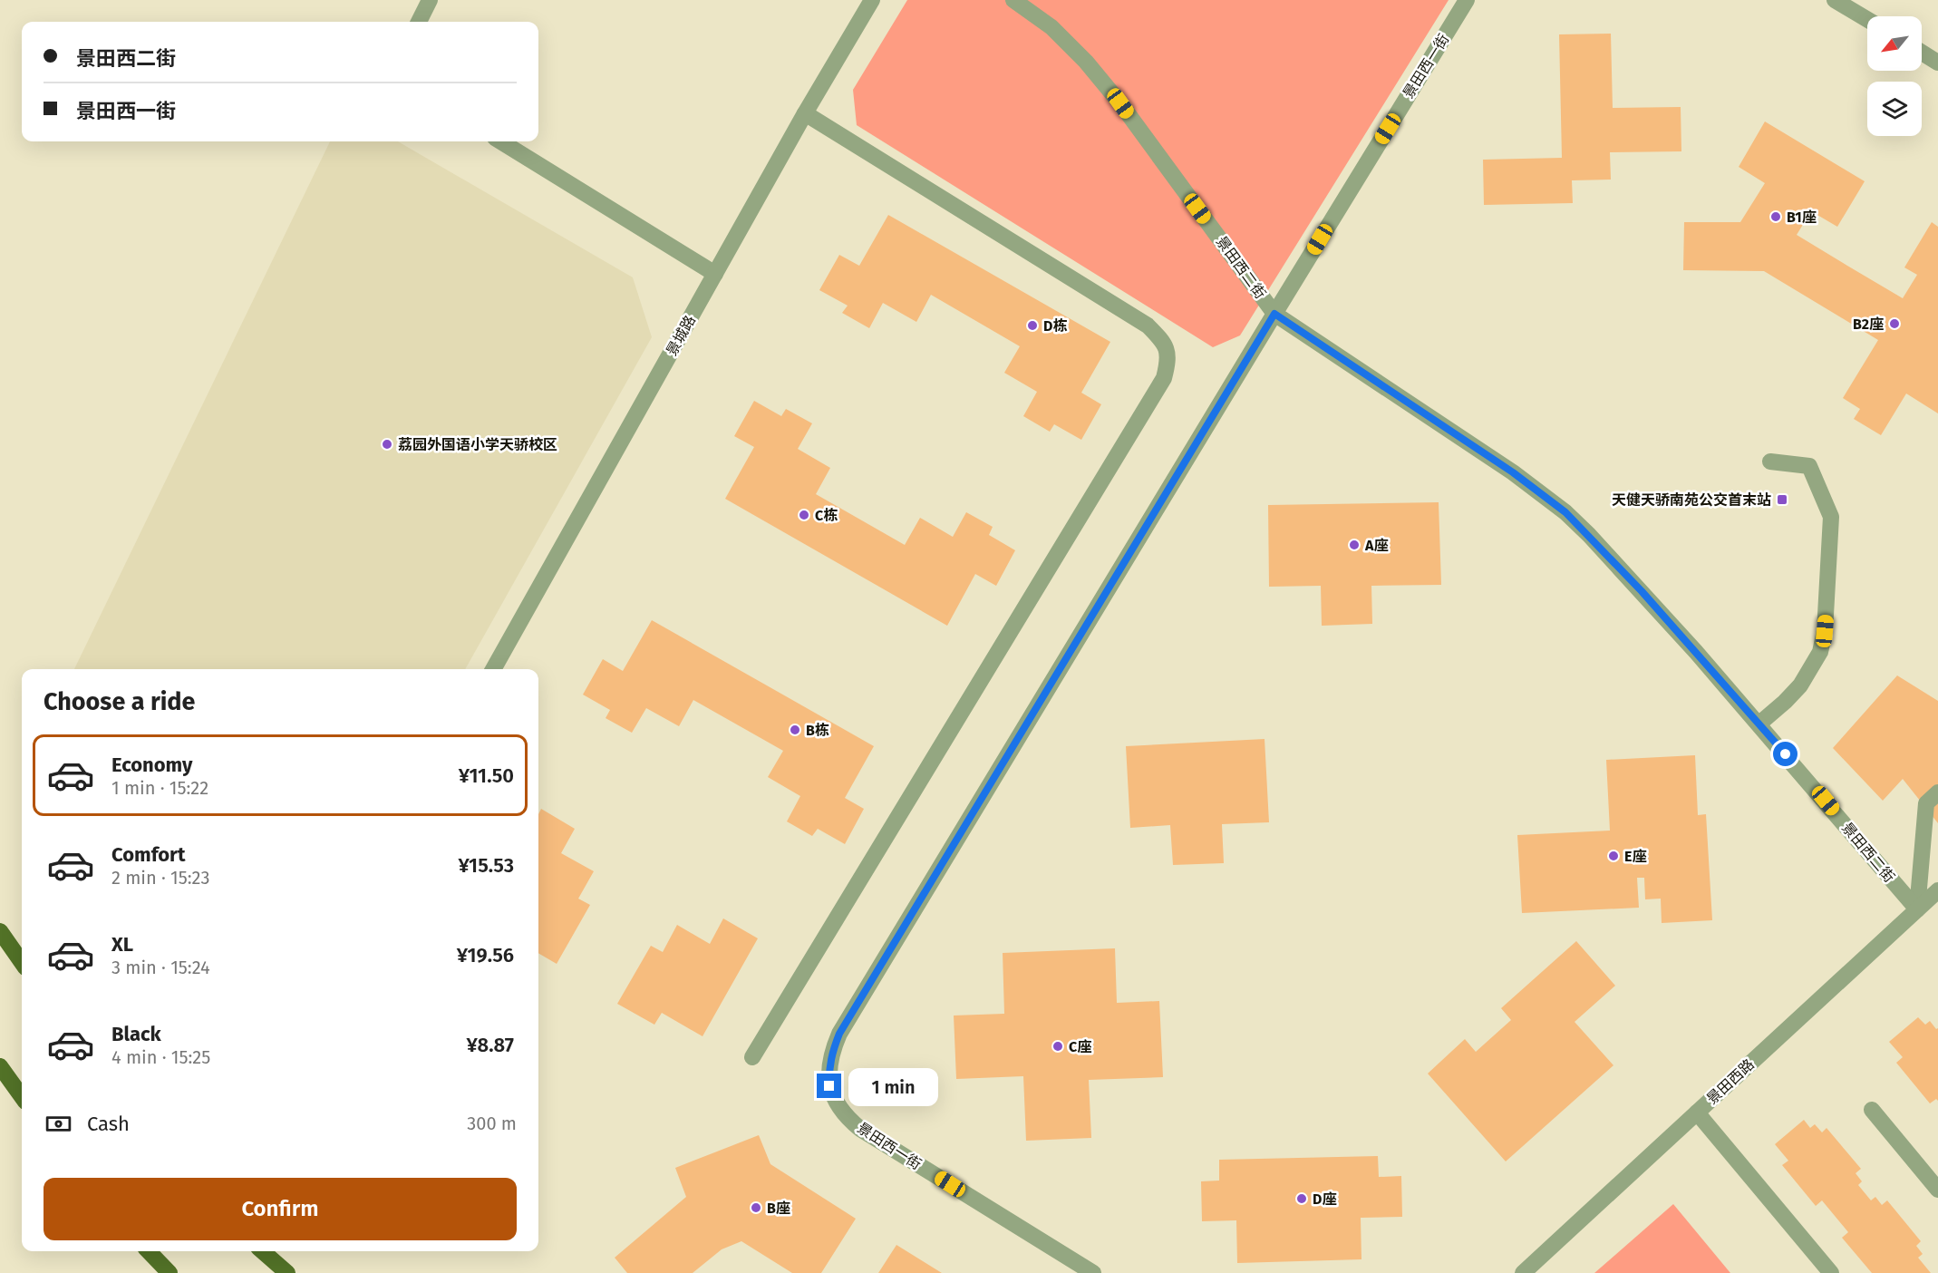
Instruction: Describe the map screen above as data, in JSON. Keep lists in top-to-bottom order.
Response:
{
  "streets": {
    "street": [
      "景田西一街",
      "景田西二街",
      "景城路",
      "景田西路"
    ]
  },
  "crossings": [
    ["景田西一街", "景田西二街"],
    ["景田西二街", "景田西路"]
  ],
  "places": {
    "other": [
      "B1座",
      "B2座",
      "D栋",
      "荔园外国语小学天骄校区",
      "C栋",
      "A座",
      "B栋",
      "E座",
      "C座",
      "D座",
      "B座"
    ],
    "transit": ["天健天骄南苑公交首末站"]
  },
  "north": "bottom left",
  "page": {
    "banner": ["景田西二街", "景田西一街"],
    "heading": "Choose a ride",
    "list": [
      {
        "name": "Economy",
        "note": "1 min · 15:22",
        "value": "¥11.50"
      },
      {
        "name": "Comfort",
        "note": "2 min · 15:23",
        "value": "¥15.53"
      },
      {
        "name": "XL",
        "note": "3 min · 15:24",
        "value": "¥19.56"
      },
      {
        "name": "Black",
        "note": "4 min · 15:25",
        "value": "¥8.87"
      }
    ],
    "bubble": "1 min",
    "pay": ["Cash", "300 m"],
    "buttons": "Confirm"
  }
}
